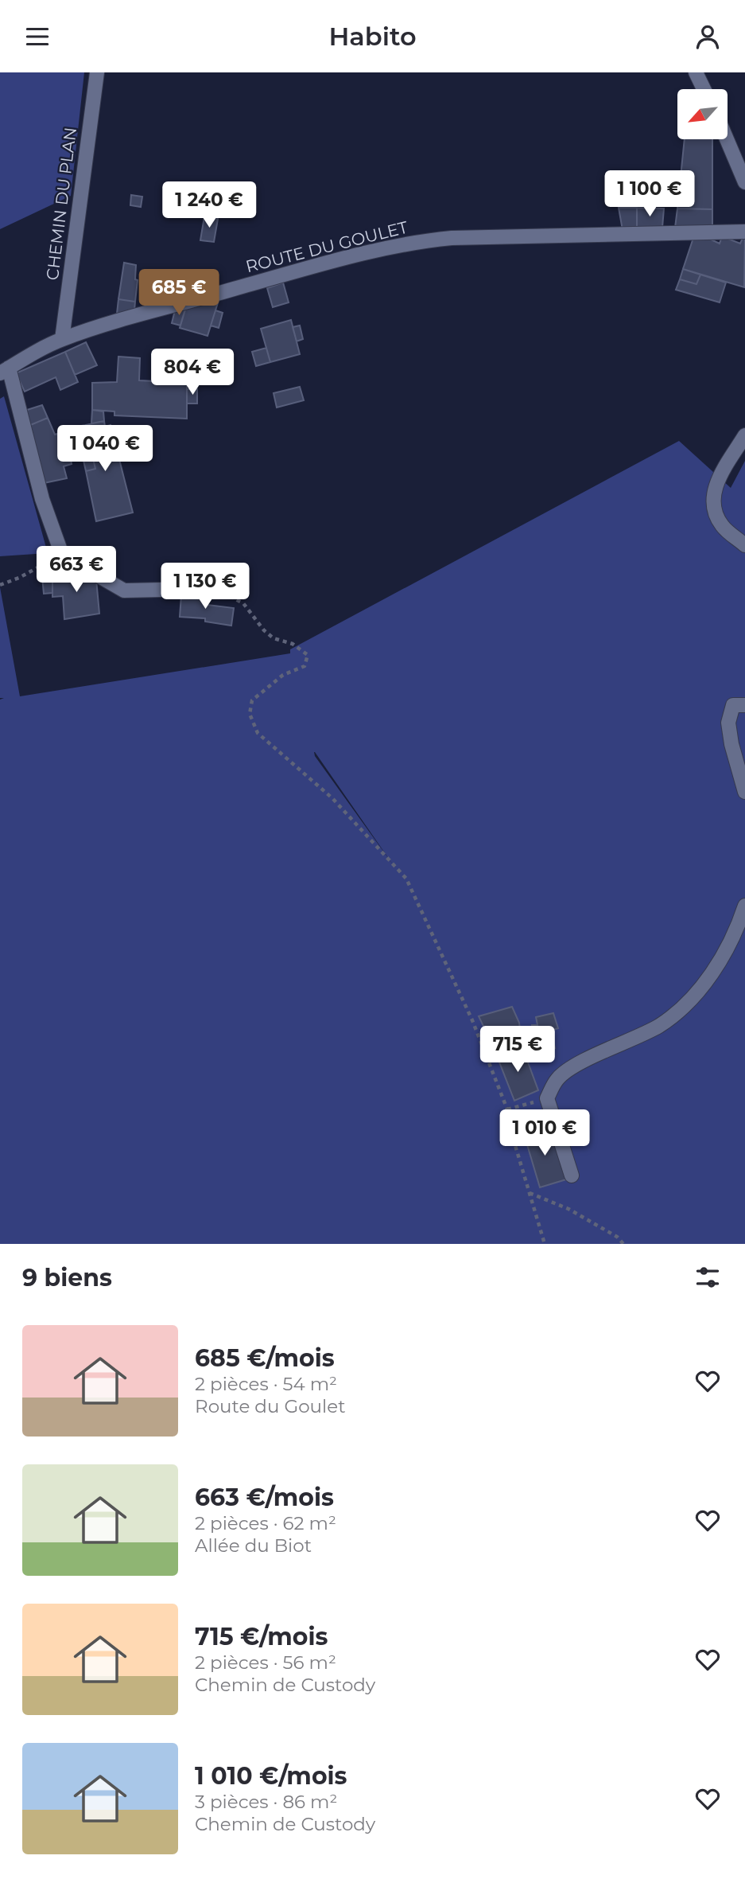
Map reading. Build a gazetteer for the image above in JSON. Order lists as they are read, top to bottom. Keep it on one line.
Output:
{"streets":{"street":["CHEMIN DU PLAN","ROUTE DU GOULET"]},"crossings":[["CHEMIN DU PLAN","ROUTE DU GOULET"]],"north":"bottom left","page":{"header":"Habito","price":["1 100 €","1 240 €","685 €","804 €","1 040 €","663 €","1 130 €","715 €","1 010 €"],"heading":"9 biens","list":[{"name":"685 €/mois","note":"2 pièces · 54 m² · Route du Goulet"},{"name":"663 €/mois","note":"2 pièces · 62 m² · Allée du Biot"},{"name":"715 €/mois","note":"2 pièces · 56 m² · Chemin de Custody"},{"name":"1 010 €/mois","note":"3 pièces · 86 m² · Chemin de Custody"}]}}
